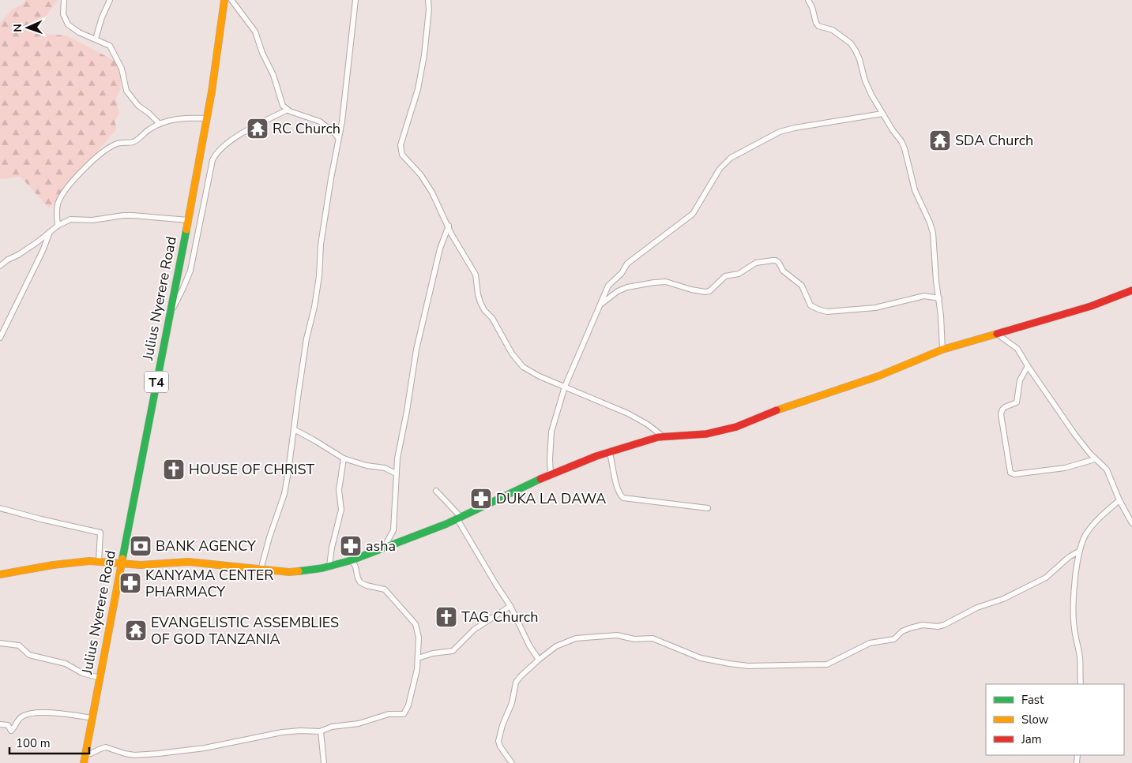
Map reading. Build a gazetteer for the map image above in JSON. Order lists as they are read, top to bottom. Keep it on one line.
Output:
{"streets":{"main road":["Julius Nyerere Road","T4"]},"places":{"temple":["RC Church","SDA Church","EVANGELISTIC ASSEMBLIES OF GOD TANZANIA"],"church":["HOUSE OF CHRIST","TAG Church"],"pharmacy":["DUKA LA DAWA","asha","KANYAMA CENTER PHARMACY"],"bank":["BANK AGENCY"]},"legend":["Fast","Slow","Jam"],"scale_bar":"100 m","north":"left"}
